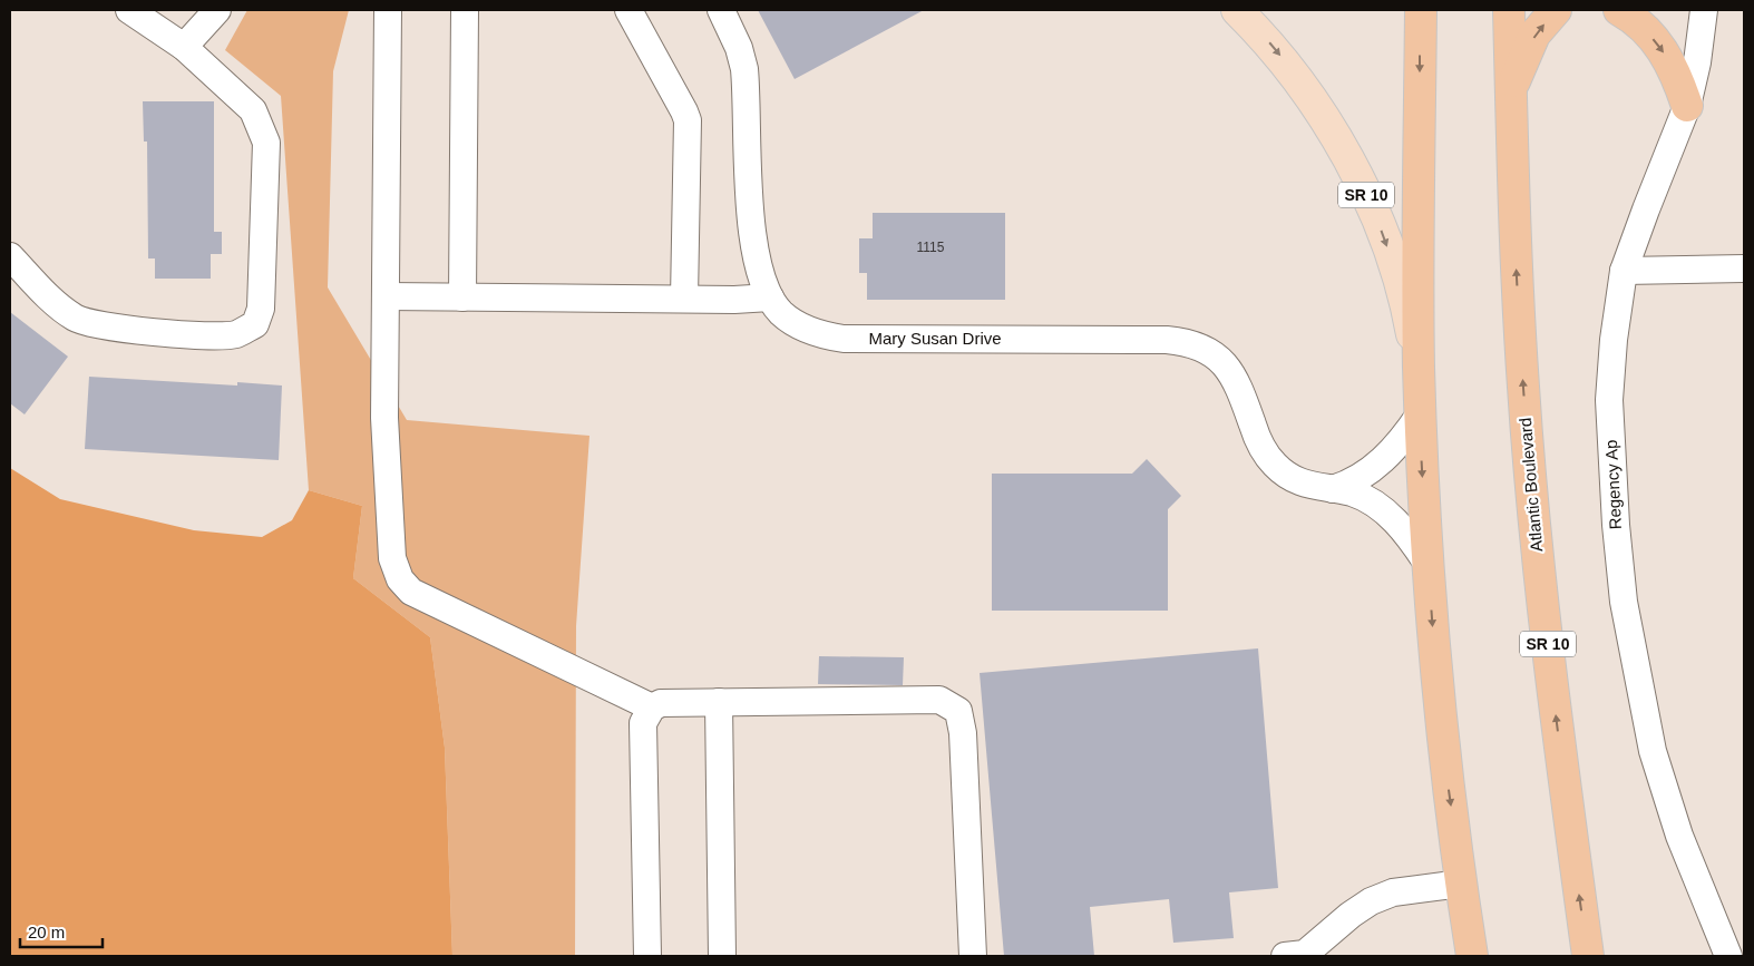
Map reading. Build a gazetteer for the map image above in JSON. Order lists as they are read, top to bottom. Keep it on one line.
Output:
{"streets":{"highway":["SR 10","Atlantic Boulevard"],"street":["Mary Susan Drive","Regency Ap"]},"crossings":[["SR 10","Mary Susan Drive"]],"house_numbers":["1115"],"scale_bar":"20 m"}
